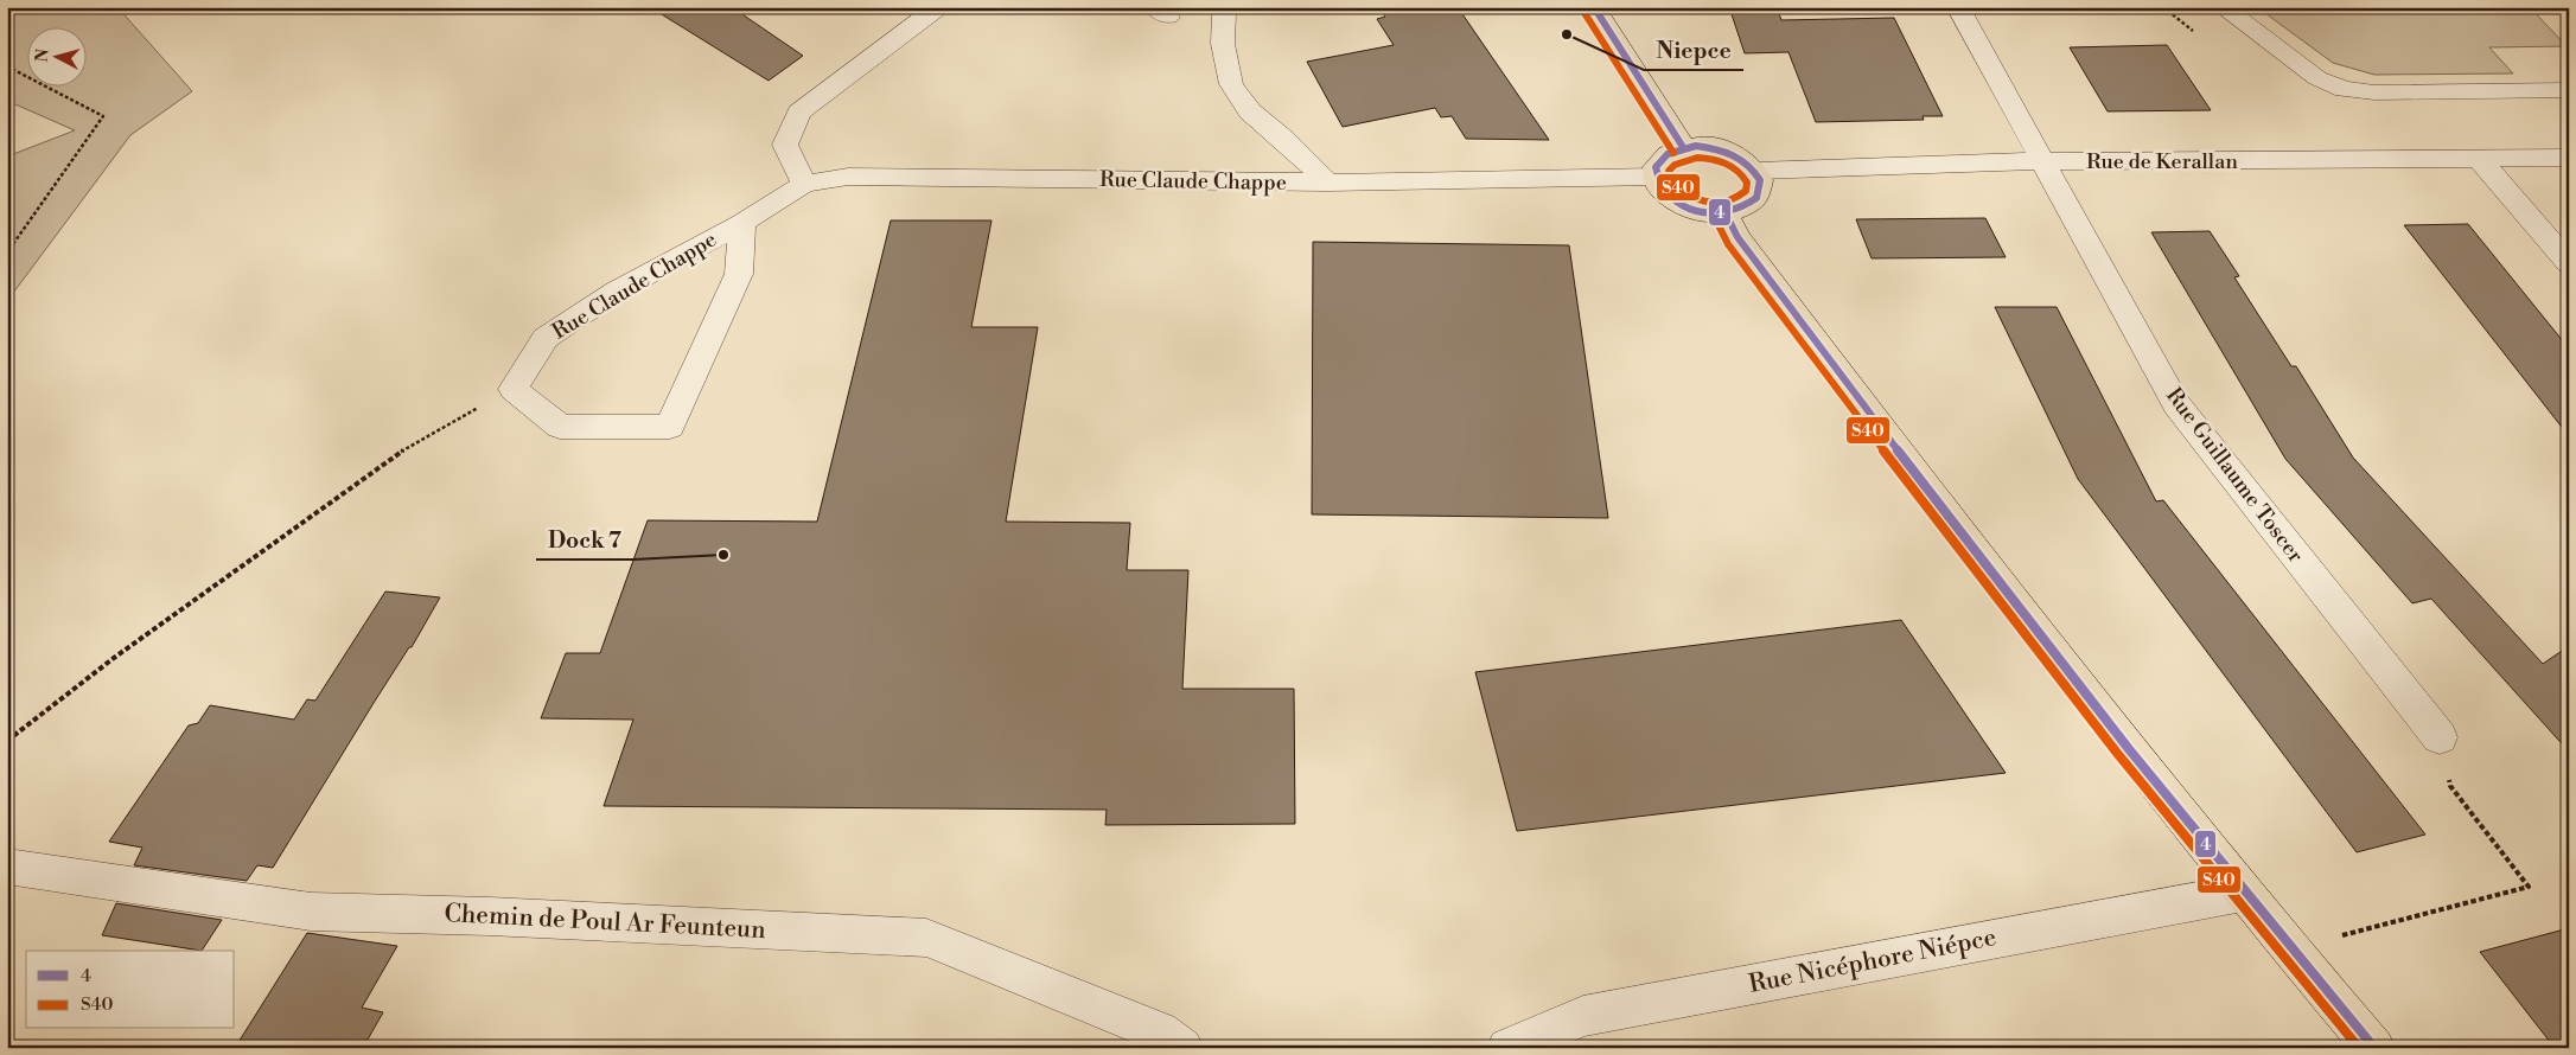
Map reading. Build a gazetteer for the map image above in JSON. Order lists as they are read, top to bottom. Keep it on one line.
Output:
{"streets":{"street":["Rue de Kerallan","Rue Claude Chappe","Rue Guillaume Toscer","Chemin de Poul Ar Feunteun","Rue Nicéphore Niépce"]},"crossings":[["Rue de Kerallan","Rue Claude Chappe"],["Rue de Kerallan","Rue Guillaume Toscer"]],"places":["Niepce","Dock 7"],"lines":["transit line 4","transit line S40"],"legend":["4","S40"],"north":"left"}
